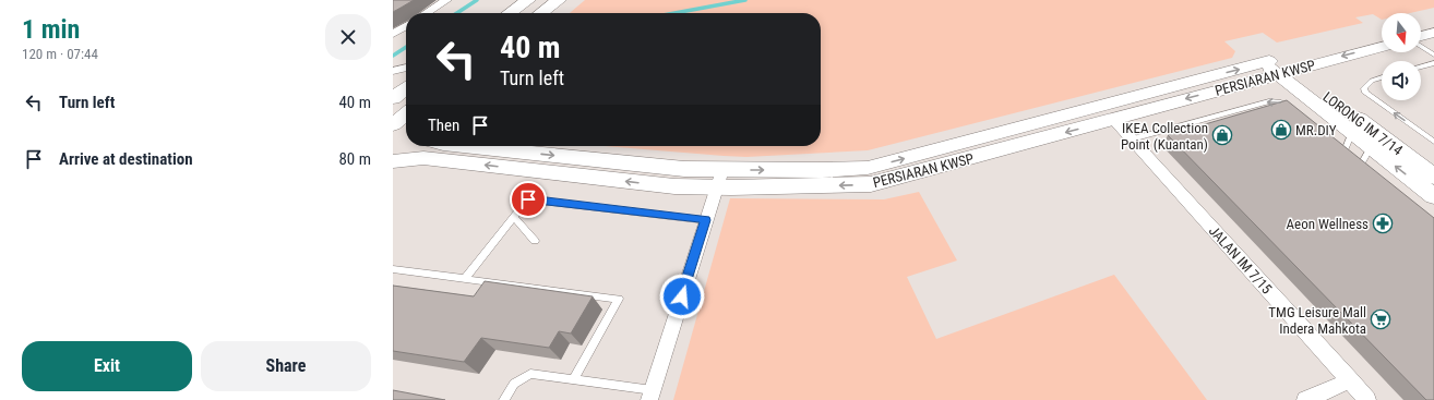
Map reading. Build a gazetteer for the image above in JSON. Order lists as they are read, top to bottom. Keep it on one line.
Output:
{"streets":{"street":["PERSIARAN KWSP","LORONG IM 7/14","JALAN IM 7/15"]},"crossings":[["PERSIARAN KWSP","LORONG IM 7/14"],["PERSIARAN KWSP","JALAN IM 7/15"]],"places":{"shop":["MR.DIY","IKEA Collection Point (Kuantan)"],"pharmacy":["Aeon Wellness"],"supermarket":["TMG Leisure Mall Indera Mahkota"]},"north":"bottom","page":{"heading":["1 min","120 m · 07:44"],"turn":["40 m","Turn left"],"list":[{"name":"Turn left","value":"40 m"},{"name":"Arrive at destination","value":"80 m"}],"then":"Then","buttons":["Exit","Share"]}}
